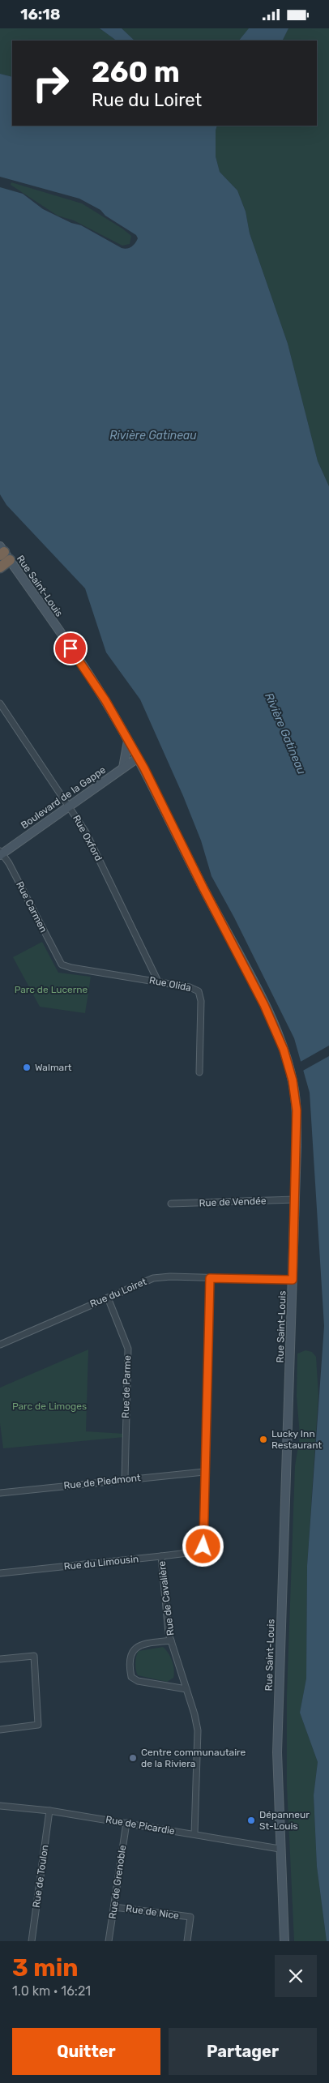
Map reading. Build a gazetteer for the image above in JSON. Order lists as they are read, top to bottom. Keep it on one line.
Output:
{"streets":{"main road":["Rue Saint-Louis","Boulevard de la Gappe"],"street":["Rue Oxford","Rue Carmen","Rue Olida","Rue de Vendée","Rue du Loiret","Rue de Parme","Rue de Piedmont","Rue du Limousin","Rue de Cavalière","Rue de Picardie","Rue de Toulon","Rue de Grenoble","Rue de Nice"]},"crossings":[["Rue Saint-Louis","Boulevard de la Gappe"],["Rue Saint-Louis","Rue de Vendée"],["Rue Saint-Louis","Rue du Loiret"],["Rue Saint-Louis","Rue de Picardie"],["Boulevard de la Gappe","Rue Oxford"],["Boulevard de la Gappe","Rue Carmen"],["Rue Oxford","Rue Olida"],["Rue Carmen","Rue Olida"],["Rue du Loiret","Rue de Parme"],["Rue de Parme","Rue de Piedmont"],["Rue de Piedmont","Rue du Limousin"],["Rue du Limousin","Rue de Cavalière"],["Rue de Cavalière","Rue de Picardie"],["Rue de Picardie","Rue de Toulon"],["Rue de Picardie","Rue de Grenoble"],["Rue de Grenoble","Rue de Nice"]],"water":["Rivière Gatineau"],"parks":["Parc de Lucerne","Parc de Limoges"],"places":["Walmart","Lucky Inn Restaurant","Centre communautaire de la Riviera","Dépanneur St-Louis"],"page":{"status":"16:18","turn":["260 m","Rue du Loiret"],"heading":["3 min","1.0 km · 16:21"],"buttons":["Quitter","Partager"]}}
